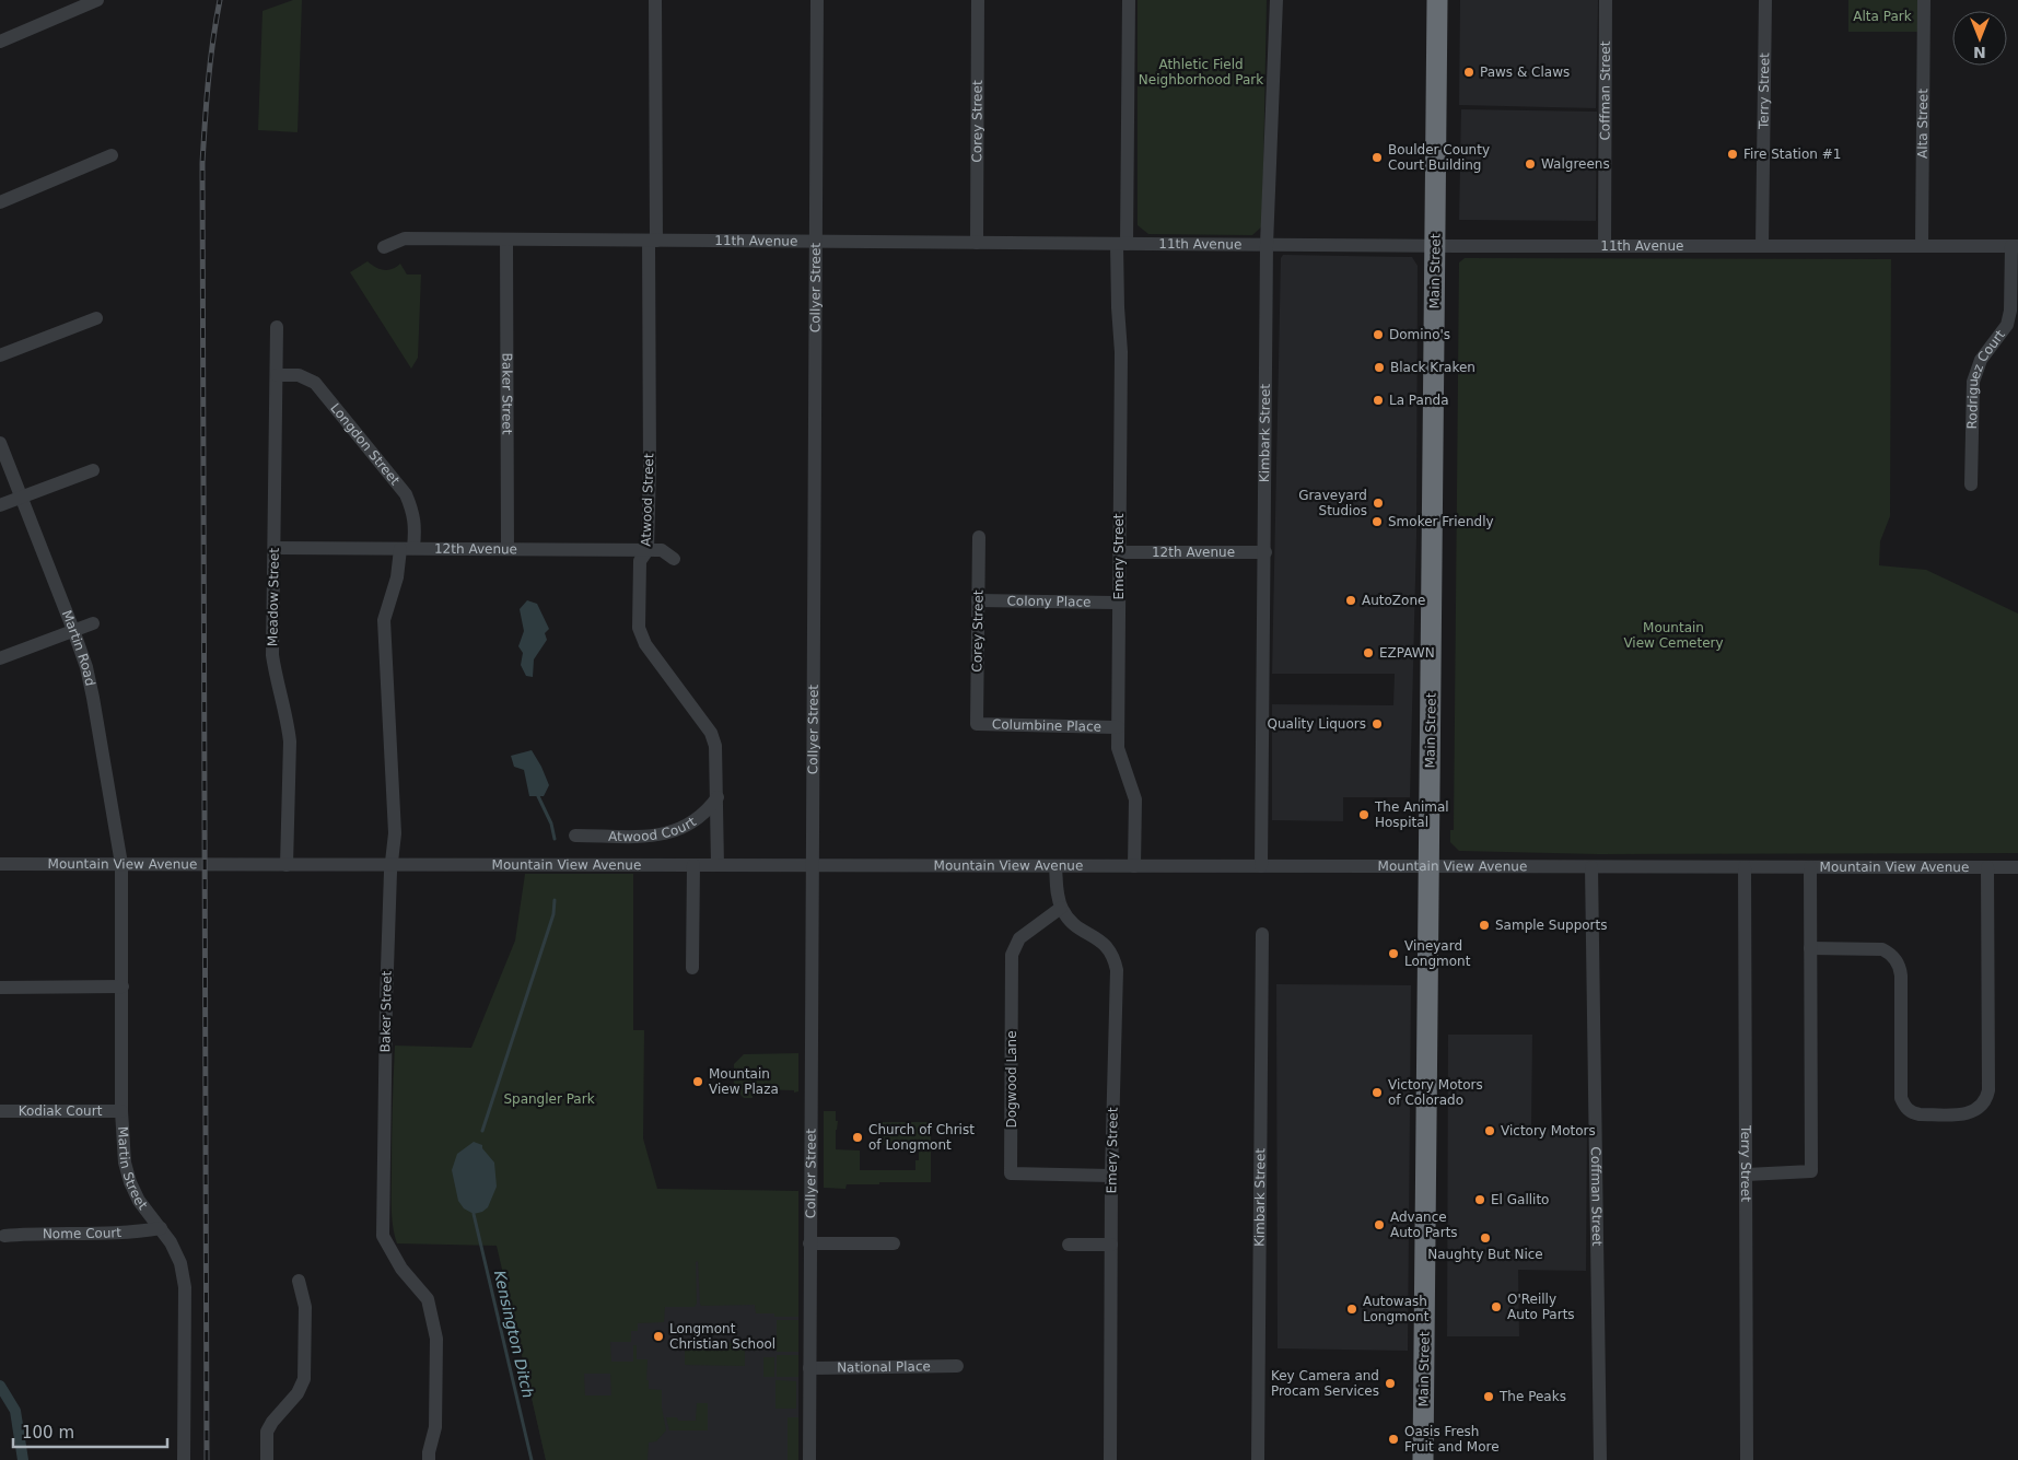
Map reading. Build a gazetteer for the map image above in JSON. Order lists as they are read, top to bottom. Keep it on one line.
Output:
{"streets":{"highway":["Main Street"],"street":["Coffman Street","Terry Street","Corey Street","Alta Street","11th Avenue","Collyer Street","Rodriguez Court","Baker Street","Kimbark Street","Longdon Street","Atwood Street","12th Avenue","Emery Street","Meadow Street","Colony Place","Martin Road","Columbine Place","Atwood Court","Mountain View Avenue","Dogwood Lane","Kodiak Court","Martin Street","Nome Court","National Place"]},"crossings":[["Coffman Street","11th Avenue"],["Coffman Street","Mountain View Avenue"],["Terry Street","11th Avenue"],["Terry Street","Mountain View Avenue"],["Corey Street","11th Avenue"],["Corey Street","Colony Place"],["Corey Street","Columbine Place"],["Alta Street","11th Avenue"],["11th Avenue","Main Street"],["11th Avenue","Collyer Street"],["11th Avenue","Rodriguez Court"],["11th Avenue","Baker Street"],["11th Avenue","Kimbark Street"],["11th Avenue","Atwood Street"],["11th Avenue","Emery Street"],["Main Street","Mountain View Avenue"],["Collyer Street","Mountain View Avenue"],["Collyer Street","National Place"],["Baker Street","Longdon Street"],["Baker Street","12th Avenue"],["Baker Street","Mountain View Avenue"],["Kimbark Street","12th Avenue"],["Kimbark Street","Mountain View Avenue"],["Longdon Street","12th Avenue"],["Longdon Street","Meadow Street"],["Atwood Street","12th Avenue"],["Atwood Street","Atwood Court"],["Atwood Street","Mountain View Avenue"],["12th Avenue","Emery Street"],["12th Avenue","Meadow Street"],["Emery Street","Colony Place"],["Emery Street","Columbine Place"],["Emery Street","Mountain View Avenue"],["Emery Street","Dogwood Lane"],["Meadow Street","Mountain View Avenue"],["Martin Road","Mountain View Avenue"],["Martin Road","Martin Street"],["Mountain View Avenue","Martin Street"],["Kodiak Court","Martin Street"],["Martin Street","Nome Court"]],"water":["Kensington Ditch"],"parks":["Alta Park","Athletic Field Neighborhood Park","Mountain View Cemetery","Spangler Park"],"places":["Paws & Claws","Fire Station #1","Boulder County Court Building","Walgreens","Domino's","Black Kraken","La Panda","Graveyard Studios","Smoker Friendly","AutoZone","EZPAWN","Quality Liquors","The Animal Hospital","Sample Supports","Vineyard Longmont","Mountain View Plaza","Victory Motors of Colorado","Victory Motors","Church of Christ of Longmont","El Gallito","Advance Auto Parts","Naughty But Nice","O'Reilly Auto Parts","Autowash Longmont","Longmont Christian School","Key Camera and Procam Services","The Peaks","Oasis Fresh Fruit and More"],"scale_bar":"100 m","north":"bottom"}
